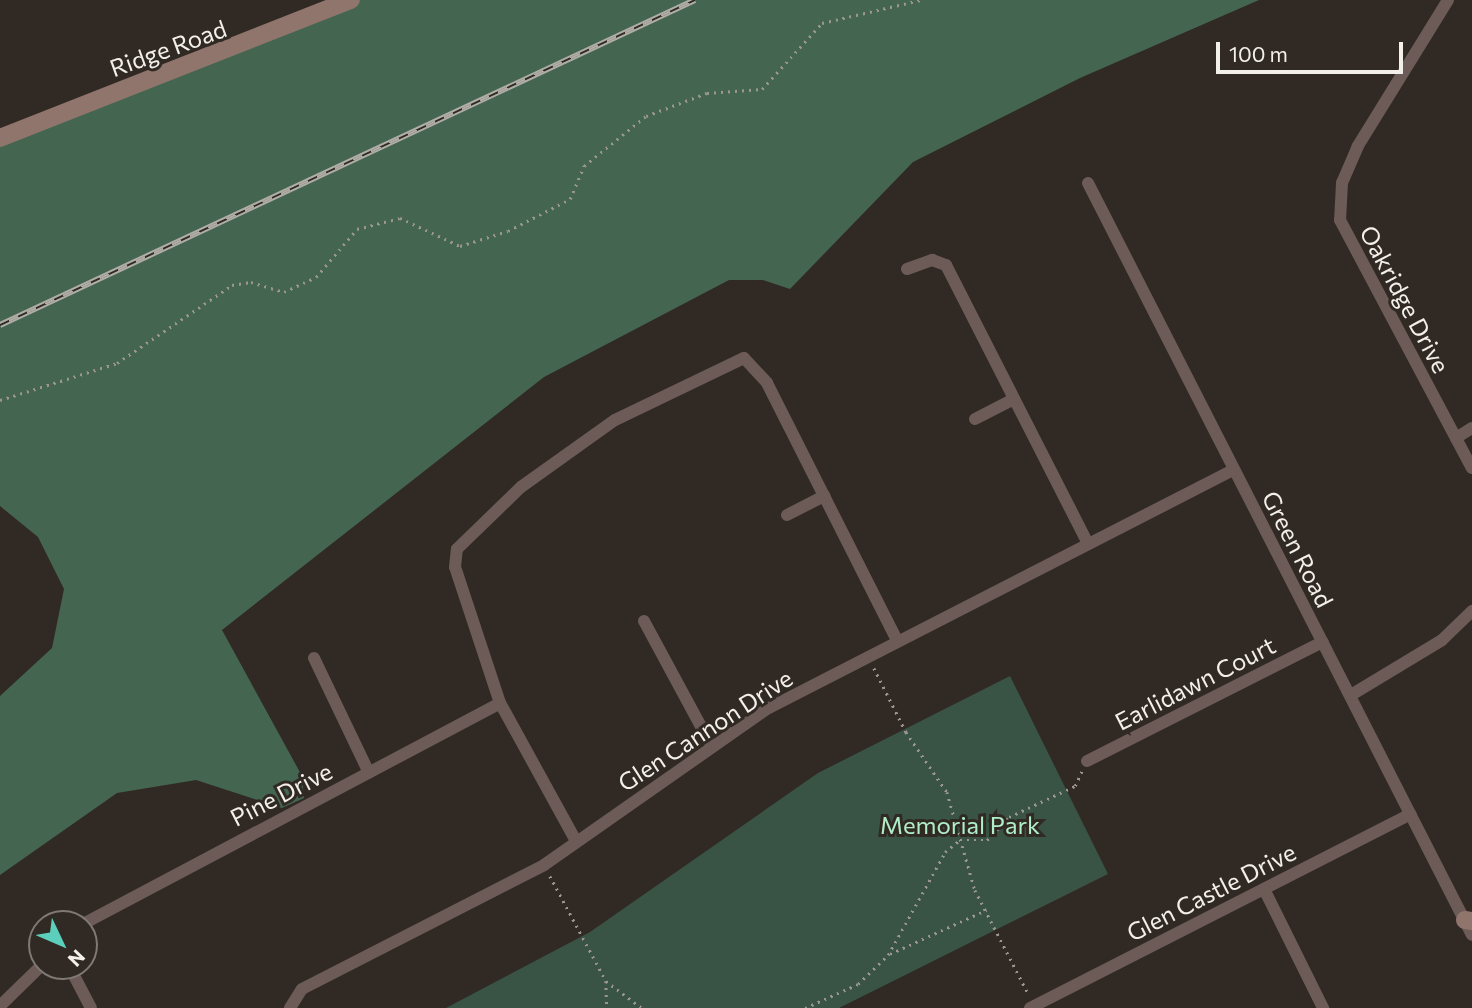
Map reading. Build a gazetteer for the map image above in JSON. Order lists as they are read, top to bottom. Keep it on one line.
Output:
{"streets":{"main road":["Ridge Road"],"street":["Oakridge Drive","Green Road","Earlidawn Court","Glen Cannon Drive","Pine Drive","Glen Castle Drive"]},"crossings":[["Green Road","Earlidawn Court"],["Green Road","Glen Cannon Drive"],["Green Road","Glen Castle Drive"]],"parks":["Memorial Park"],"scale_bar":"100 m","north":"bottom right"}
